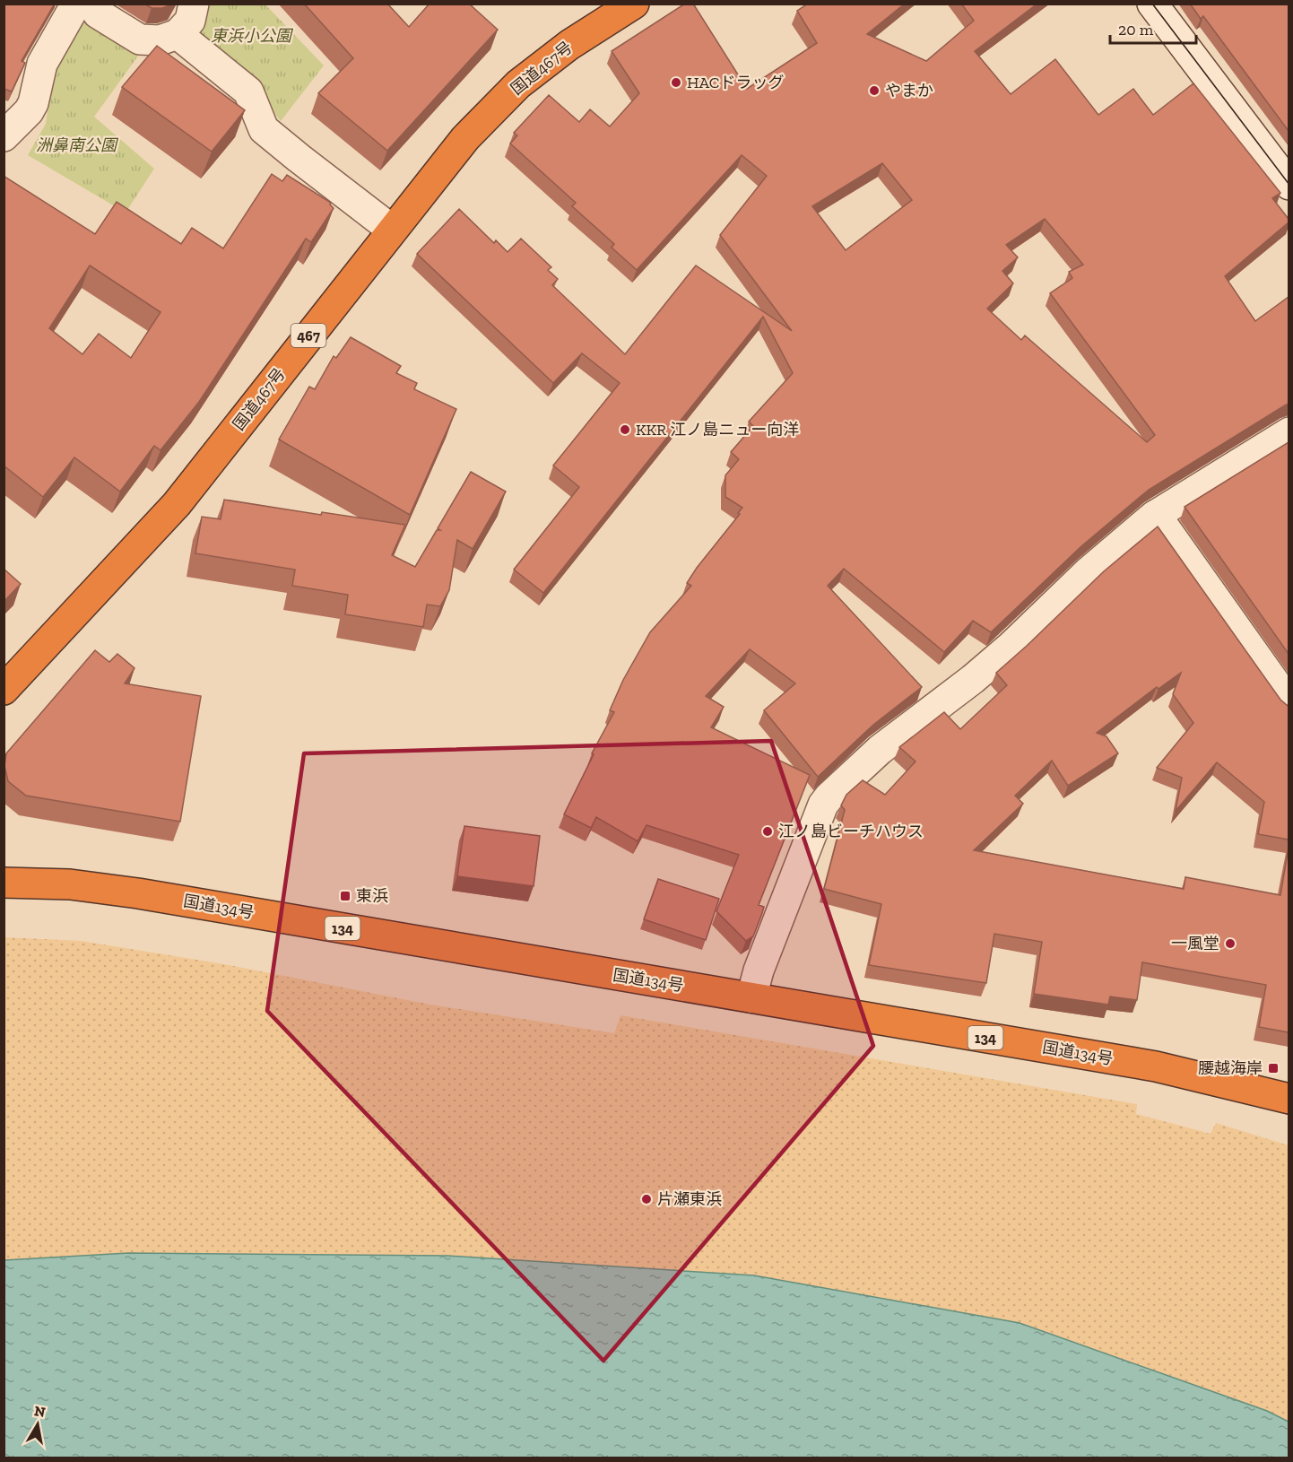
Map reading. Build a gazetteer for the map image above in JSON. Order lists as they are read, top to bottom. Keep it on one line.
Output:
{"streets":{"highway":["国道467号","467","国道134号","134"]},"parks":["東浜小公園","洲鼻南公園"],"places":{"other":["HACドラッグ","やまか","KKR 江ノ島ニュー向洋","江ノ島ビーチハウス","一風堂","片瀬東浜"],"transit":["東浜","腰越海岸"]},"scale_bar":"20 m","north":"top"}
